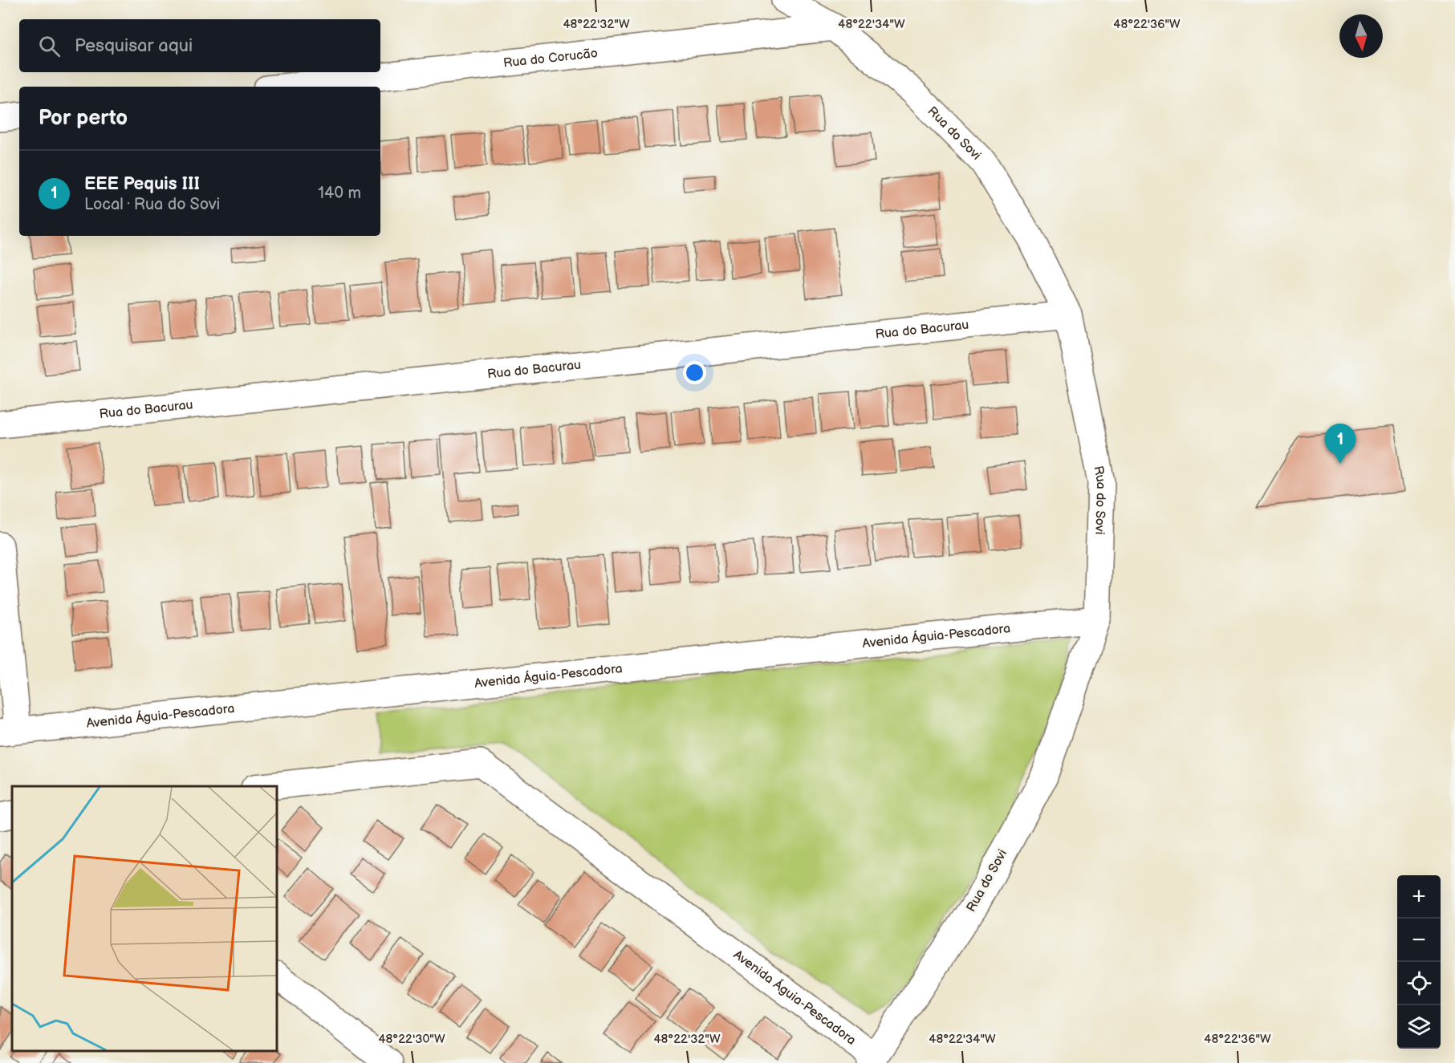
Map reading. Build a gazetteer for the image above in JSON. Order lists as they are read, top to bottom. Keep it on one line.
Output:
{"streets":{"street":["Rua do Corucão","Rua do Sovi","Rua do Bacurau","Avenida Águia-Pescadora"]},"crossings":[["Rua do Corucão","Rua do Sovi"],["Rua do Sovi","Rua do Bacurau"],["Rua do Sovi","Avenida Águia-Pescadora"]],"north":"bottom","page":{"search":"Pesquisar aqui","heading":"Por perto","list":[{"mark":"1","name":"EEE Pequis III","note":"Local · Rua do Sovi","value":"140 m"}],"pins":"1","map_buttons":["+","−"]},"coordinates":["48°22'32\"W","48°22'34\"W","48°22'36\"W","48°22'30\"W"]}
